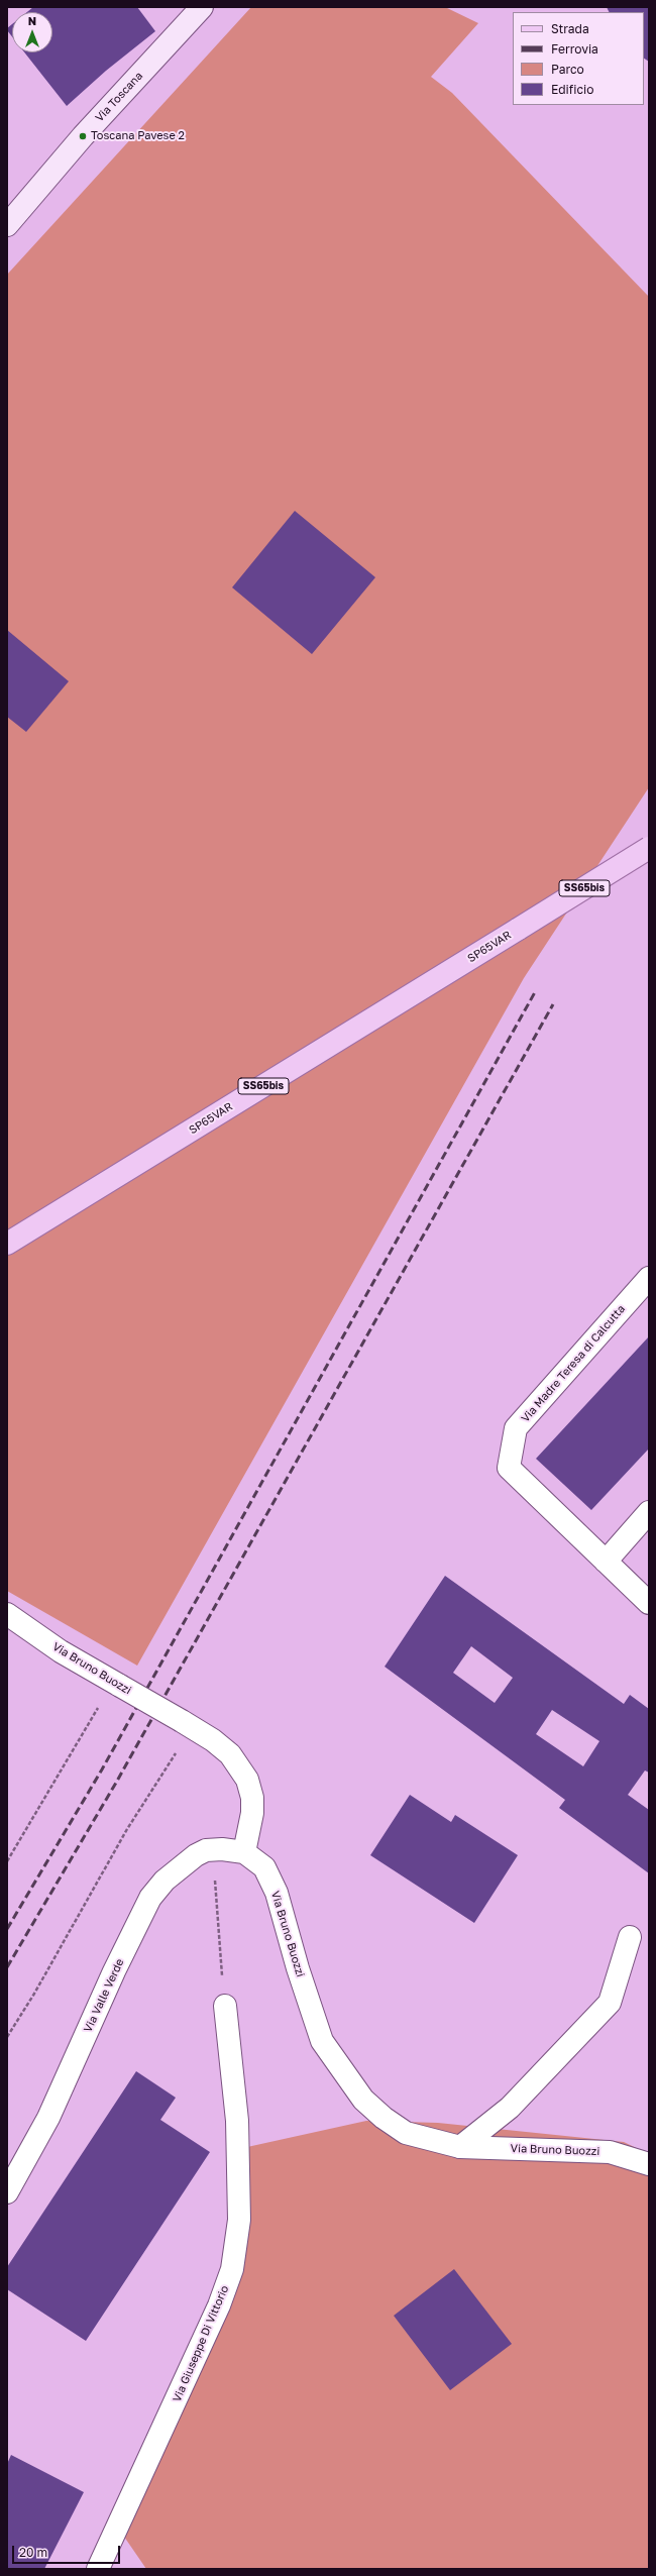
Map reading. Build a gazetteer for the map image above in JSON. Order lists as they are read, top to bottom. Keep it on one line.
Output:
{"streets":{"main road":["Via Toscana","SS65bis","SP65VAR"],"street":["Via Madre Teresa di Calcutta","Via Bruno Buozzi","Via Valle Verde","Via Giuseppe Di Vittorio"]},"crossings":[["Via Bruno Buozzi","Via Valle Verde"]],"places":["Toscana Pavese 2"],"legend":["Strada","Ferrovia","Parco","Edificio"],"scale_bar":"20 m","north":"top"}
